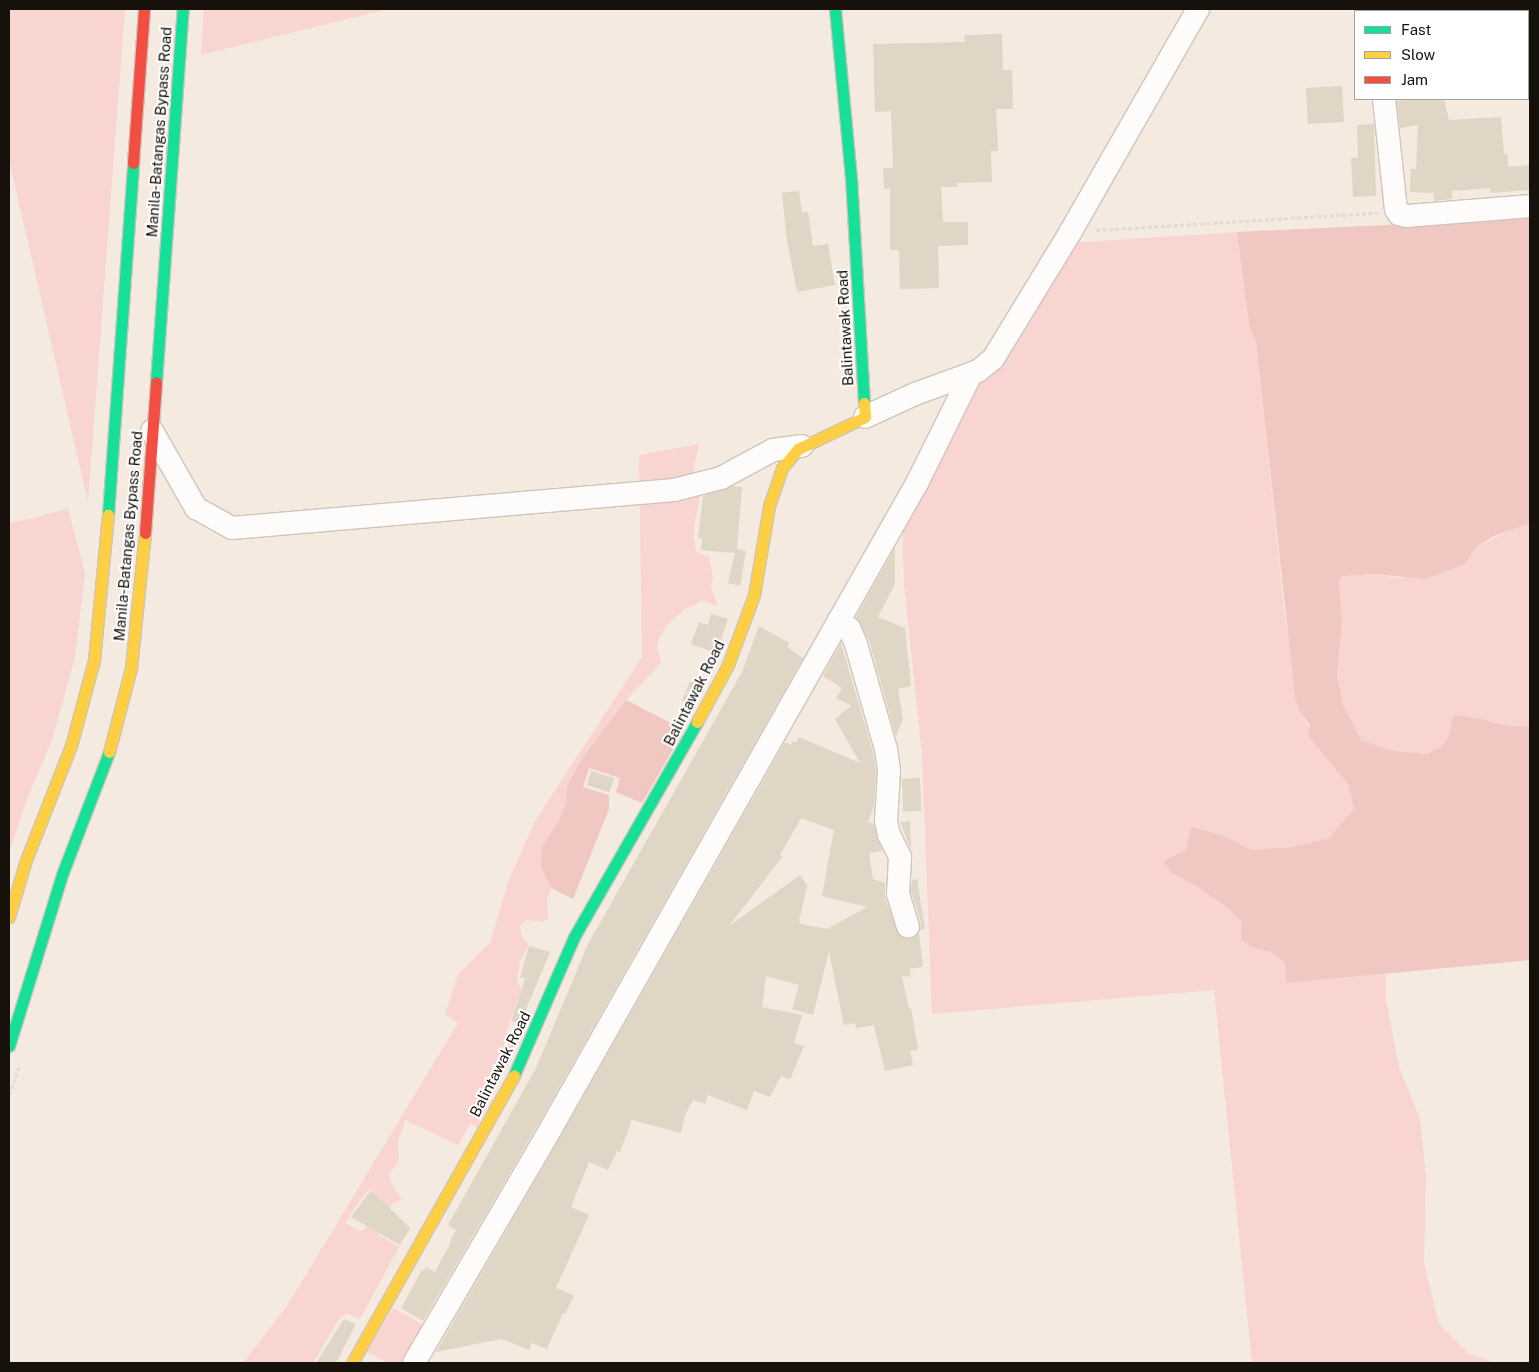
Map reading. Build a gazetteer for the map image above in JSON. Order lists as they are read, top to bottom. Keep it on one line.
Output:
{"streets":{"main road":["Manila-Batangas Bypass Road","Balintawak Road"]},"legend":["Fast","Slow","Jam"]}
